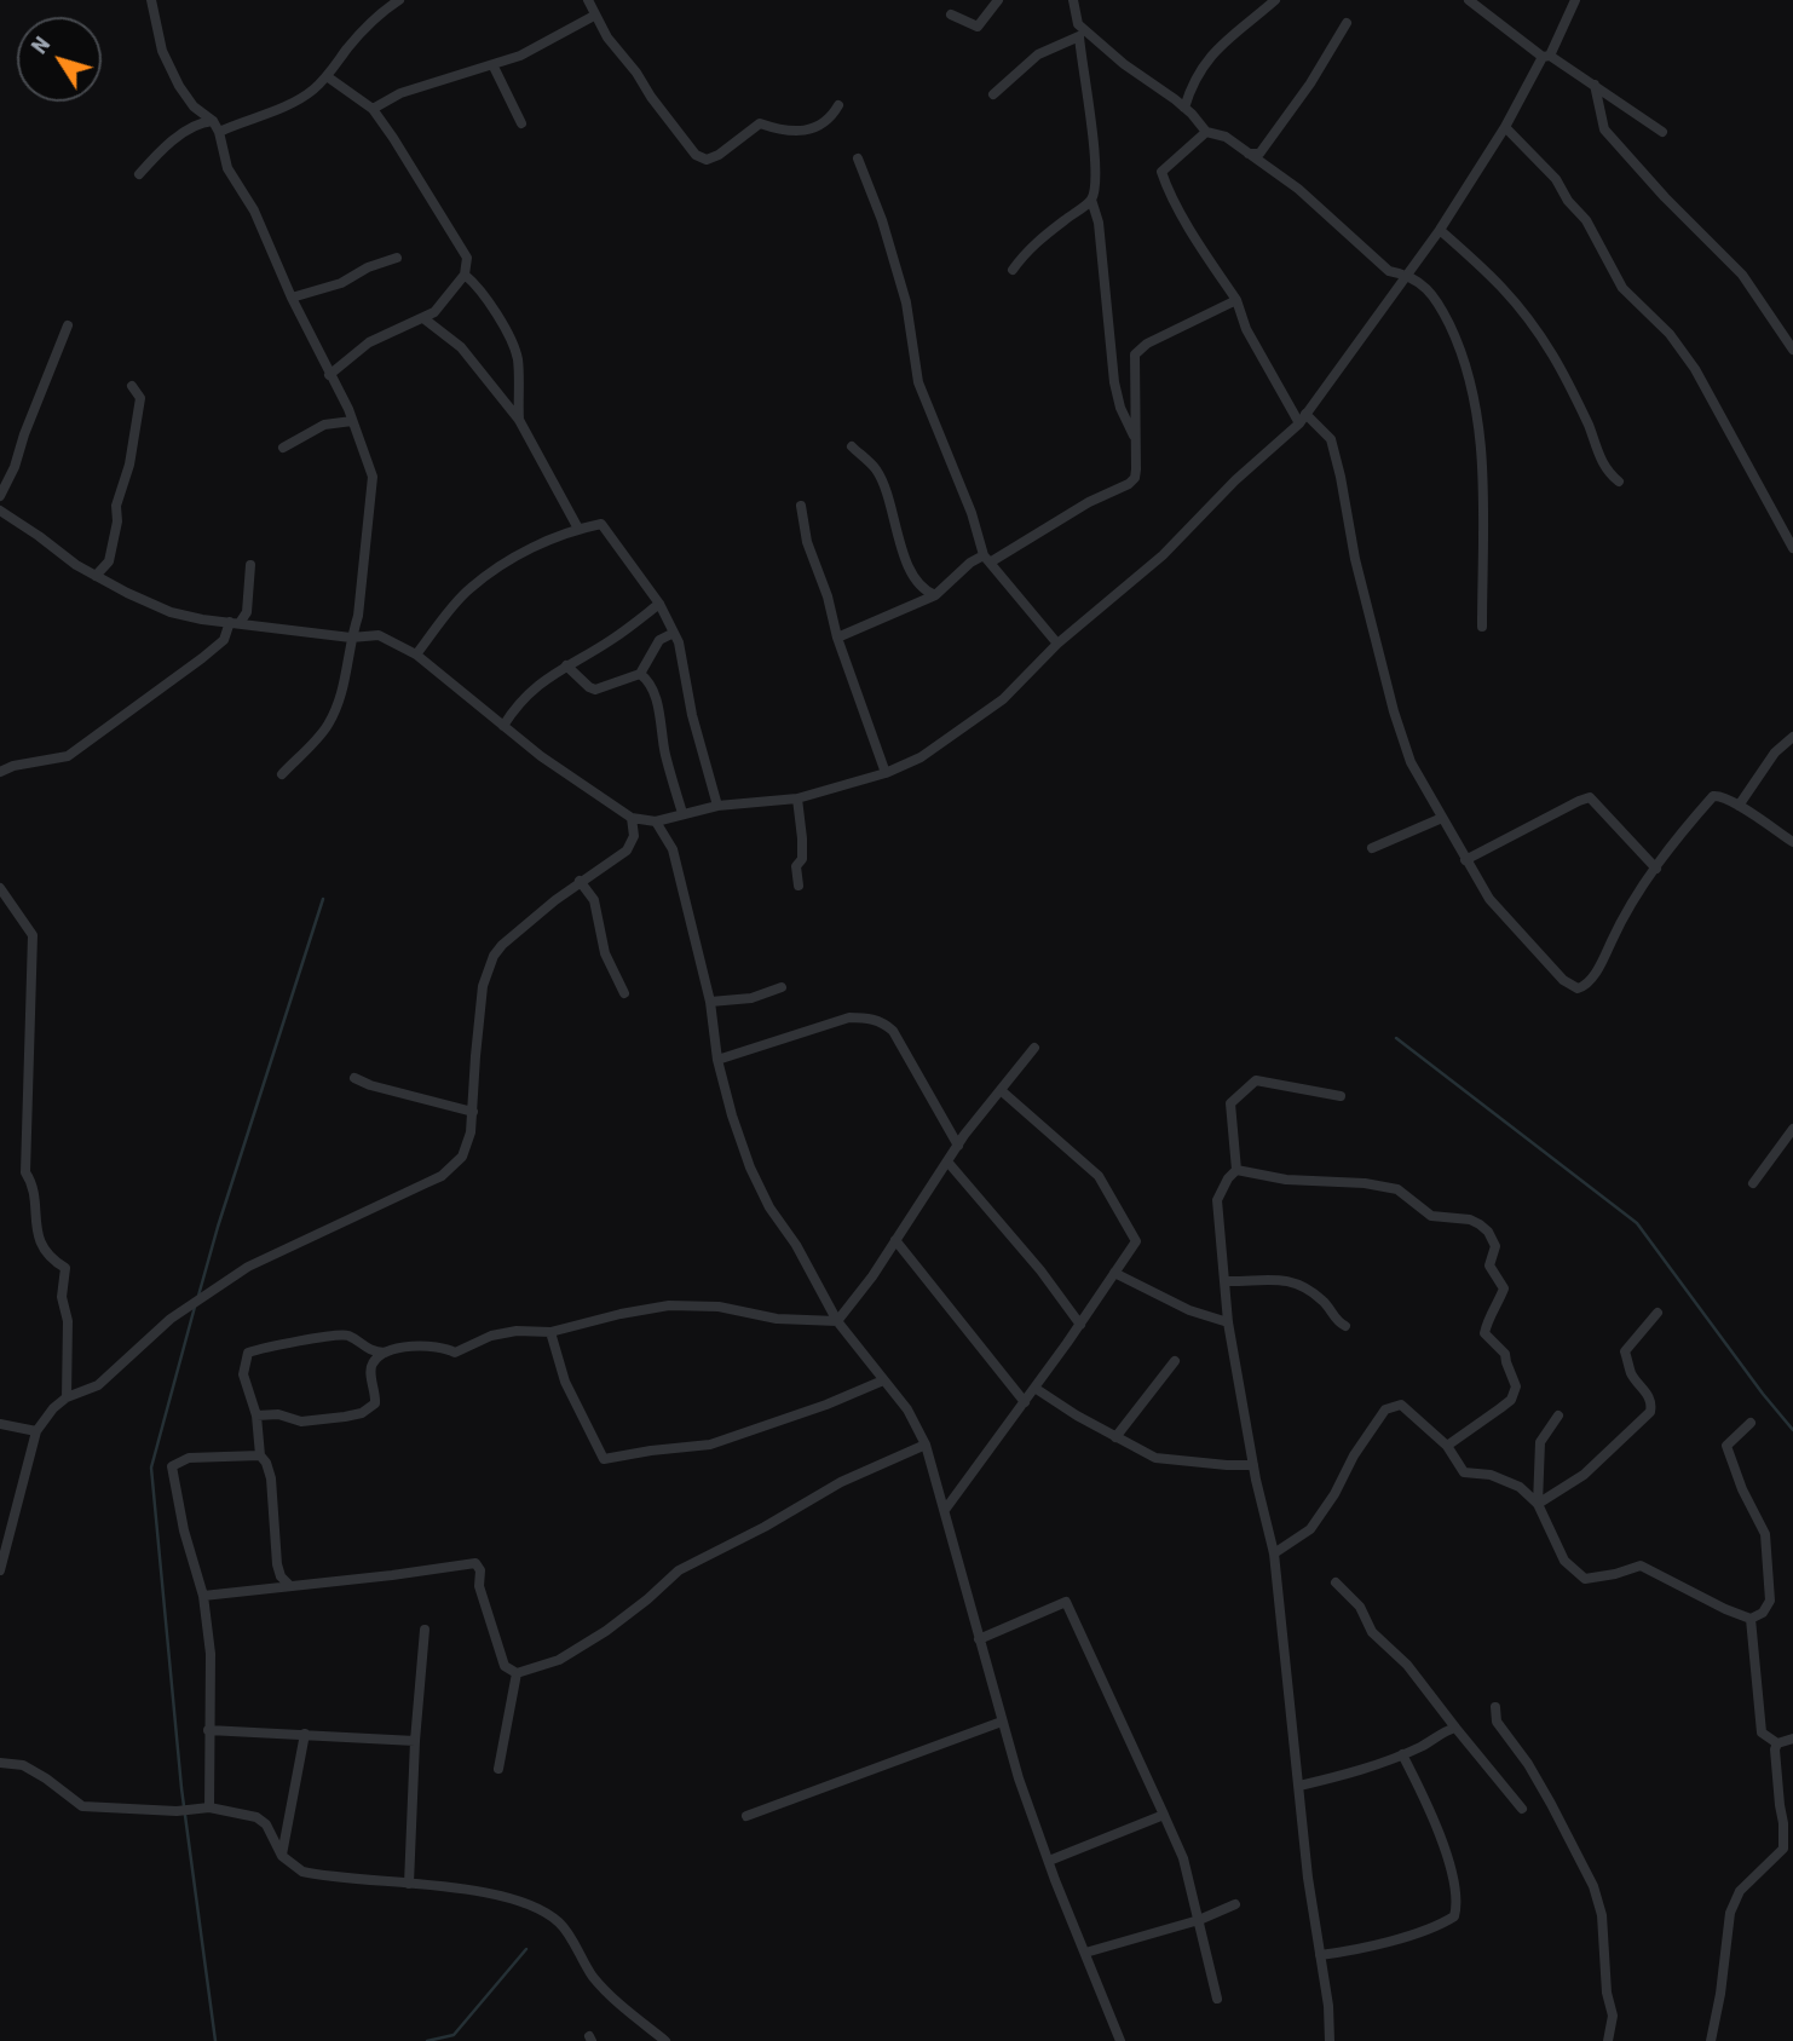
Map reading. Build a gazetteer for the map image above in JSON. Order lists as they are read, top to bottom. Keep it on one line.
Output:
{"north":"top left"}
